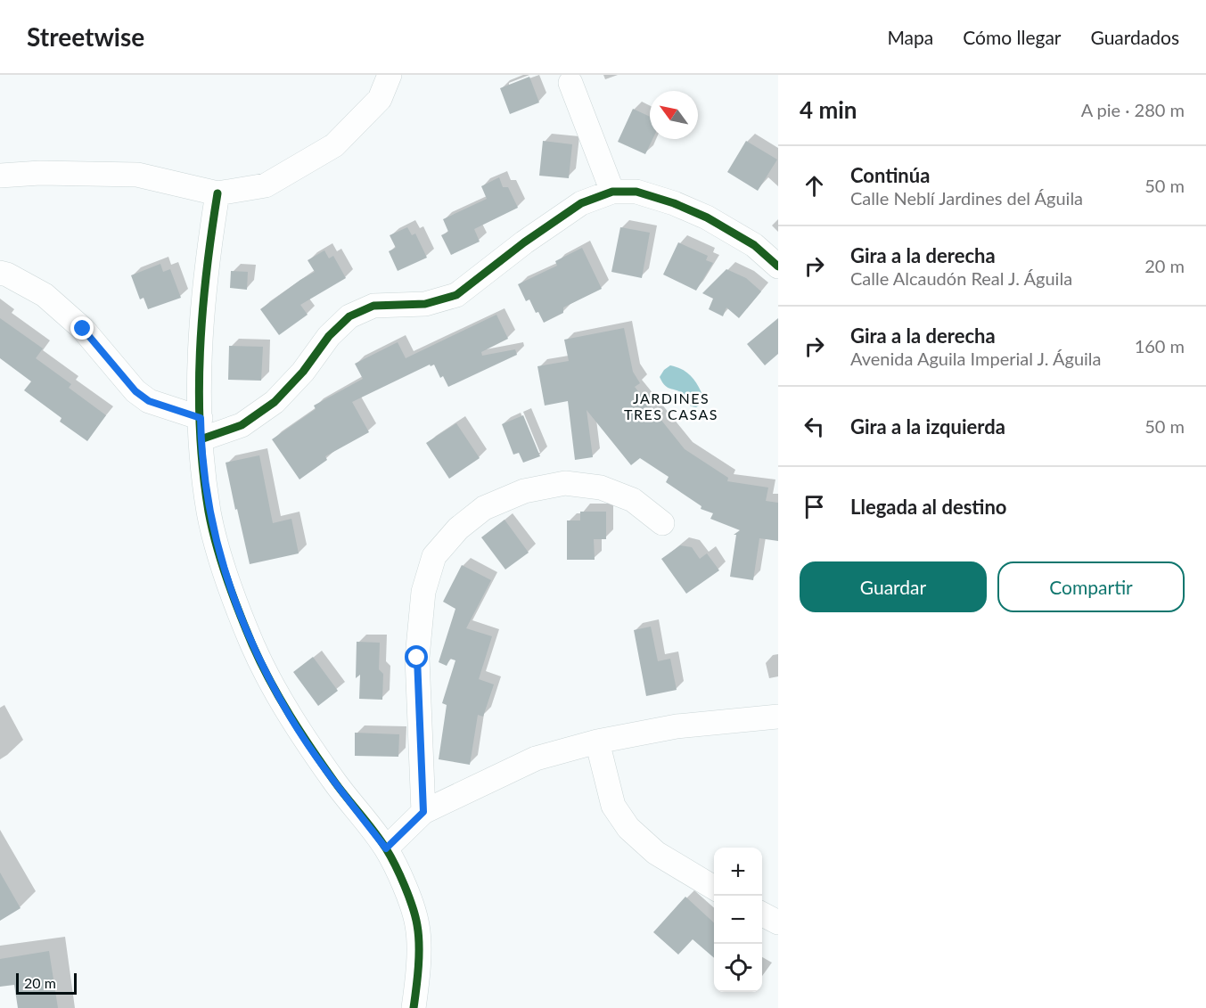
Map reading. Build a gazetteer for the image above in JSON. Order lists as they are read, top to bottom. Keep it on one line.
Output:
{"districts":["JARDINES TRES CASAS"],"scale_bar":"20 m","north":"top left","page":{"header":"Streetwise","nav":["Mapa","Cómo llegar","Guardados"],"heading":["4 min","A pie · 280 m"],"list":[["Continúa","Calle Neblí Jardines del Águila","50 m"],["Gira a la derecha","Calle Alcaudón Real J. Águila","20 m"],["Gira a la derecha","Avenida Aguila Imperial J. Águila","160 m"],["Gira a la izquierda","50 m"],"Llegada al destino"],"buttons":["Guardar","Compartir"],"map_buttons":["+","−"],"scale":"20 m"}}
